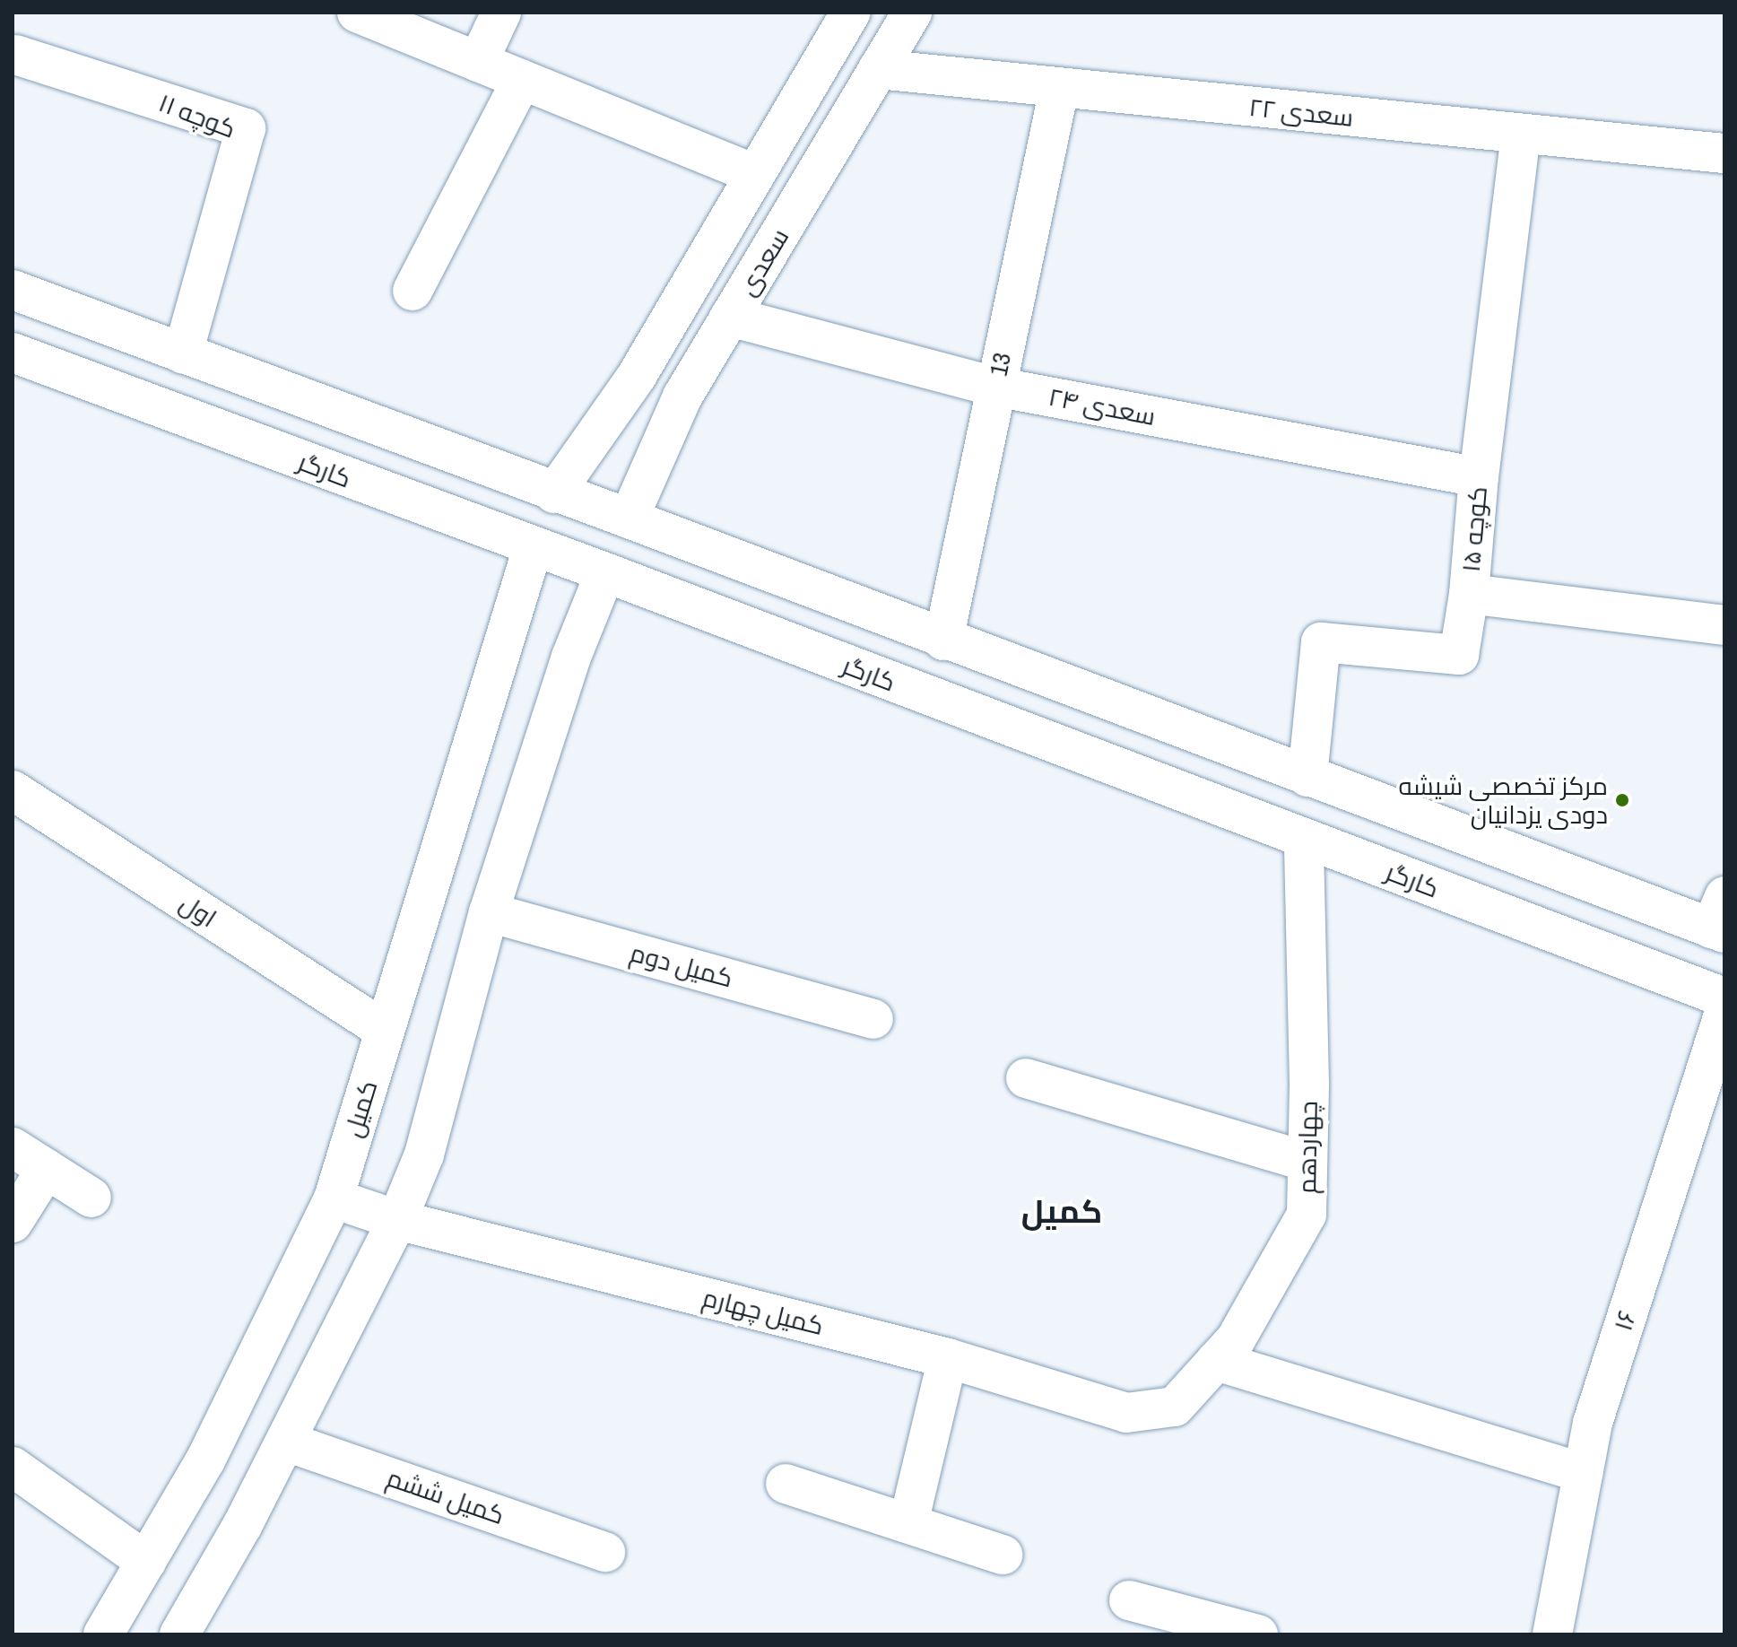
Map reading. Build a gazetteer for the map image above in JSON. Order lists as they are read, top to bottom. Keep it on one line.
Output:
{"streets":{"street":["سعدی ۲۲","کوچه ۱۱","سعدی","13","سعدی ۲۴","کارگر","کوچه ۱۵","اول","کمیل دوم","کمیل","چهاردهم","کمیل چهارم","۱۶","کمیل ششم"]},"crossings":[["سعدی ۲۲","سعدی"],["سعدی ۲۲","13"],["سعدی ۲۲","کوچه ۱۵"],["سعدی","سعدی ۲۴"],["سعدی","کارگر"],["سعدی","کمیل"],["13","سعدی ۲۴"],["سعدی ۲۴","کوچه ۱۵"],["کارگر","کمیل"],["کارگر","چهاردهم"],["اول","کمیل"],["کمیل","کمیل چهارم"],["چهاردهم","کمیل چهارم"]],"districts":["کمیل"],"places":["مرکز تخصصی شیشه دودی یزدانیان"]}
